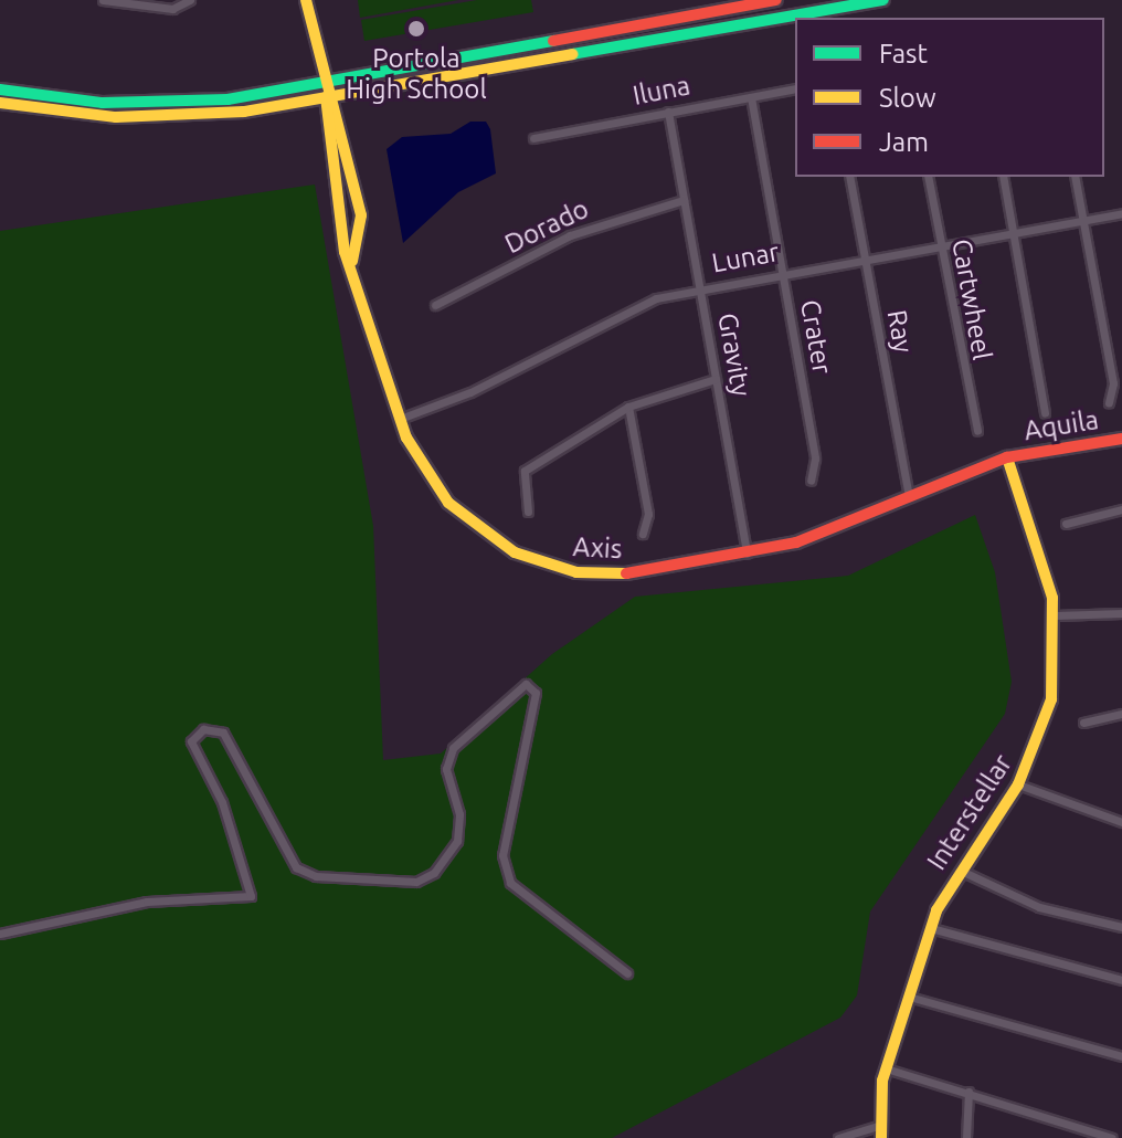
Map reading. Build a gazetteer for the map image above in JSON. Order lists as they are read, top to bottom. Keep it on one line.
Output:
{"streets":{"street":["Iluna","Dorado","Lunar","Cartwheel","Ray","Crater","Gravity","Aquila","Axis","Interstellar"]},"crossings":[["Iluna","Crater"],["Iluna","Gravity"],["Dorado","Gravity"],["Lunar","Cartwheel"],["Lunar","Ray"],["Lunar","Crater"],["Lunar","Gravity"],["Lunar","Axis"],["Ray","Axis"],["Gravity","Axis"],["Aquila","Axis"],["Aquila","Interstellar"],["Axis","Interstellar"]],"places":["Portola High School"],"legend":["Fast","Slow","Jam"]}
